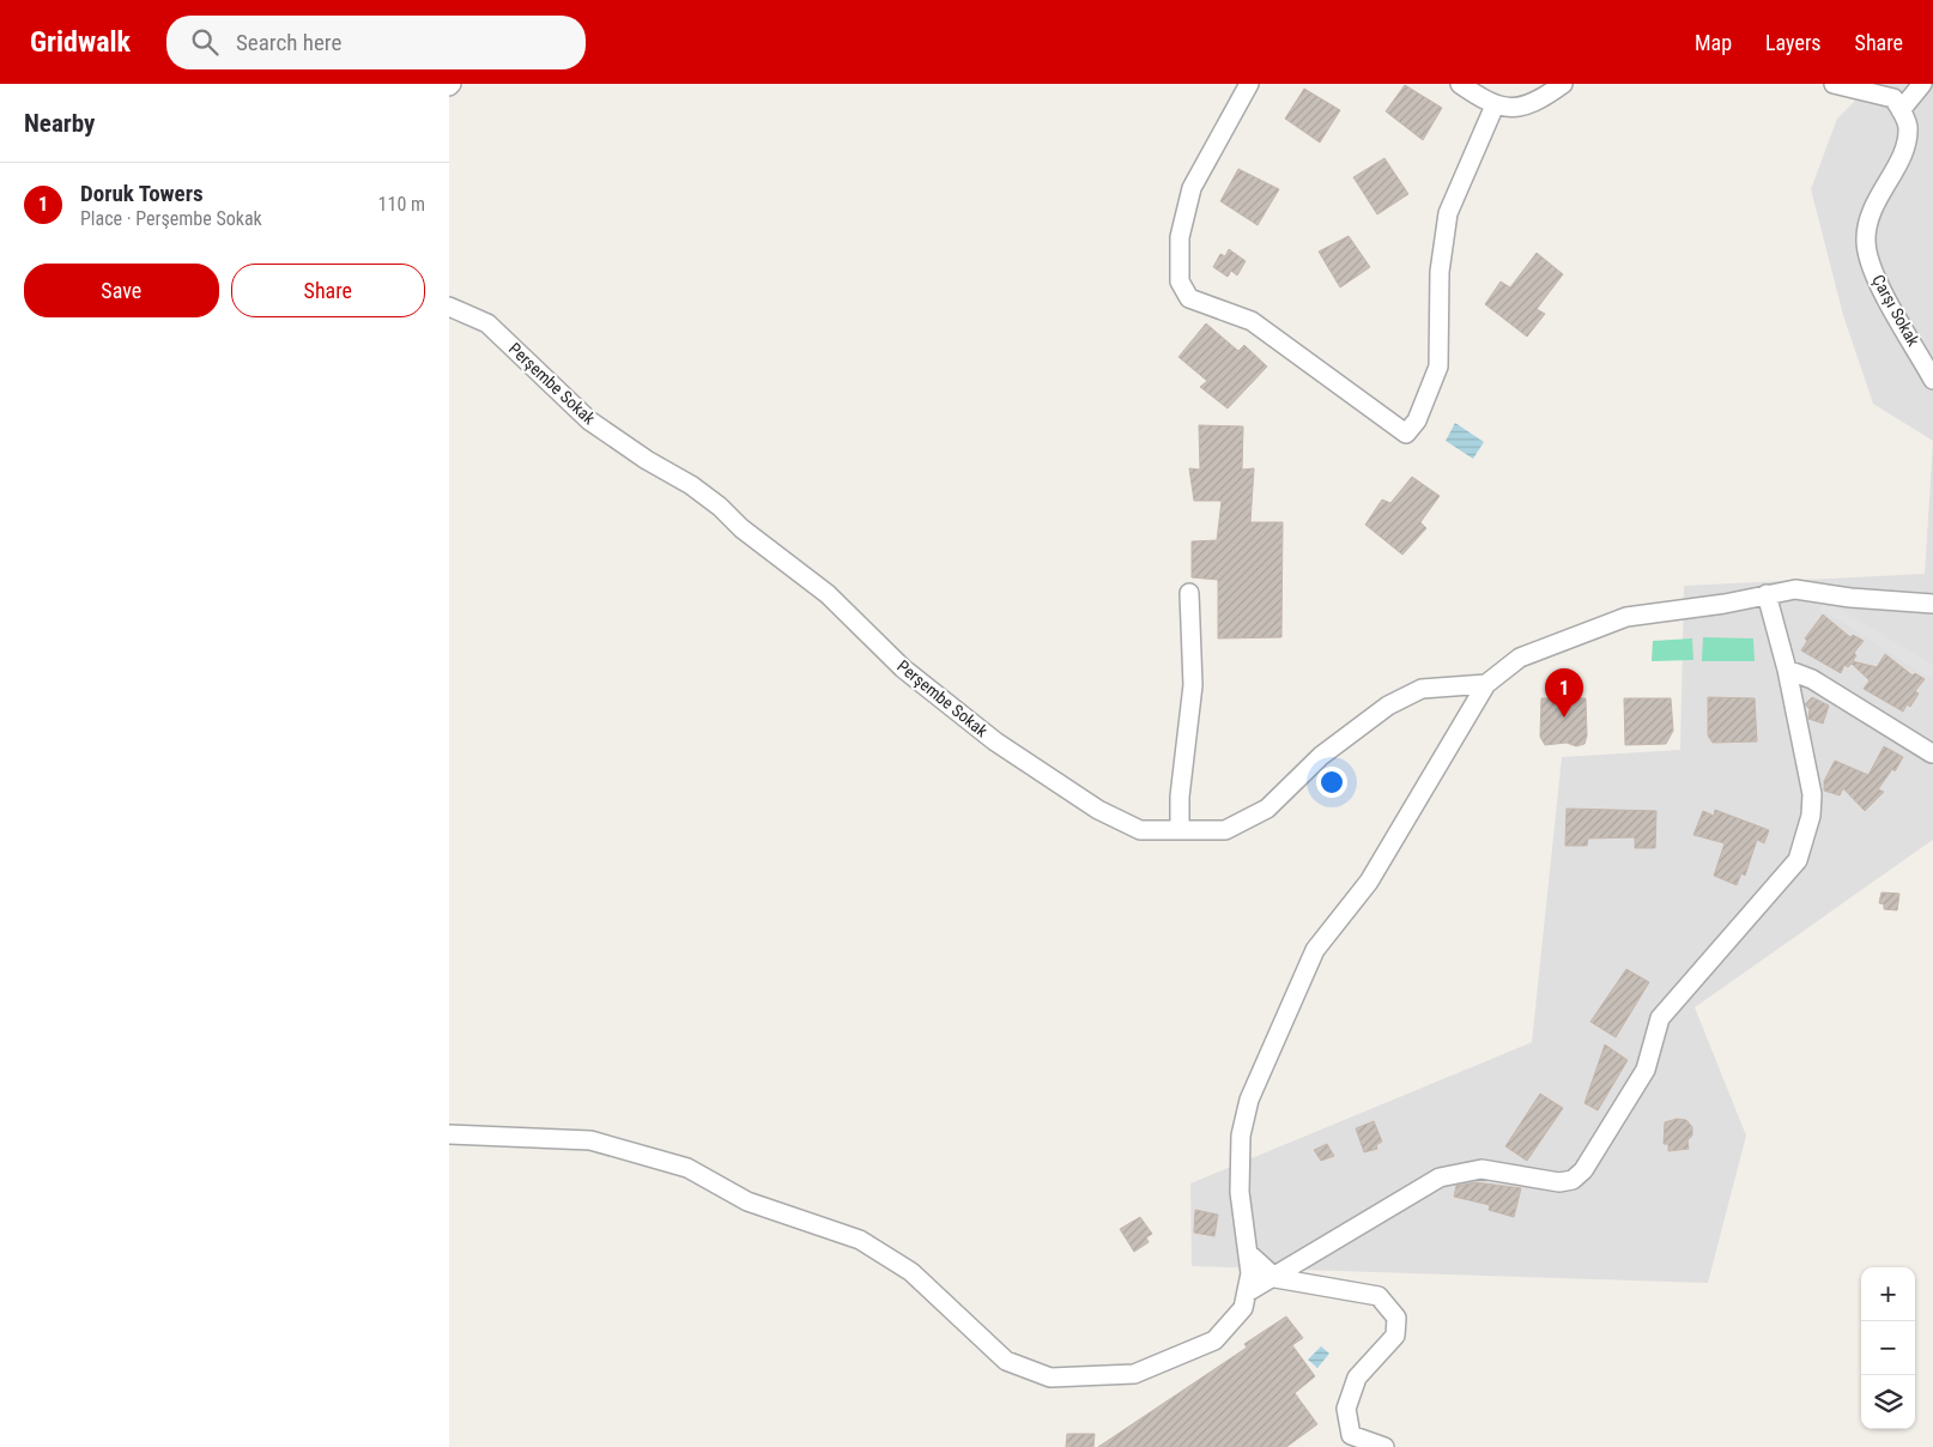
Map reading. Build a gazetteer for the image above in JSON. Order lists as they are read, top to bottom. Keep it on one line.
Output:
{"streets":{"street":["Çarşı Sokak","Perşembe Sokak"]},"page":{"header":"Gridwalk","search":"Search here","nav":["Map","Layers","Share"],"heading":"Nearby","list":[{"mark":"1","name":"Doruk Towers","note":"Place · Perşembe Sokak","value":"110 m"}],"buttons":["Save","Share"],"pins":"1","map_buttons":["+","−"]}}
